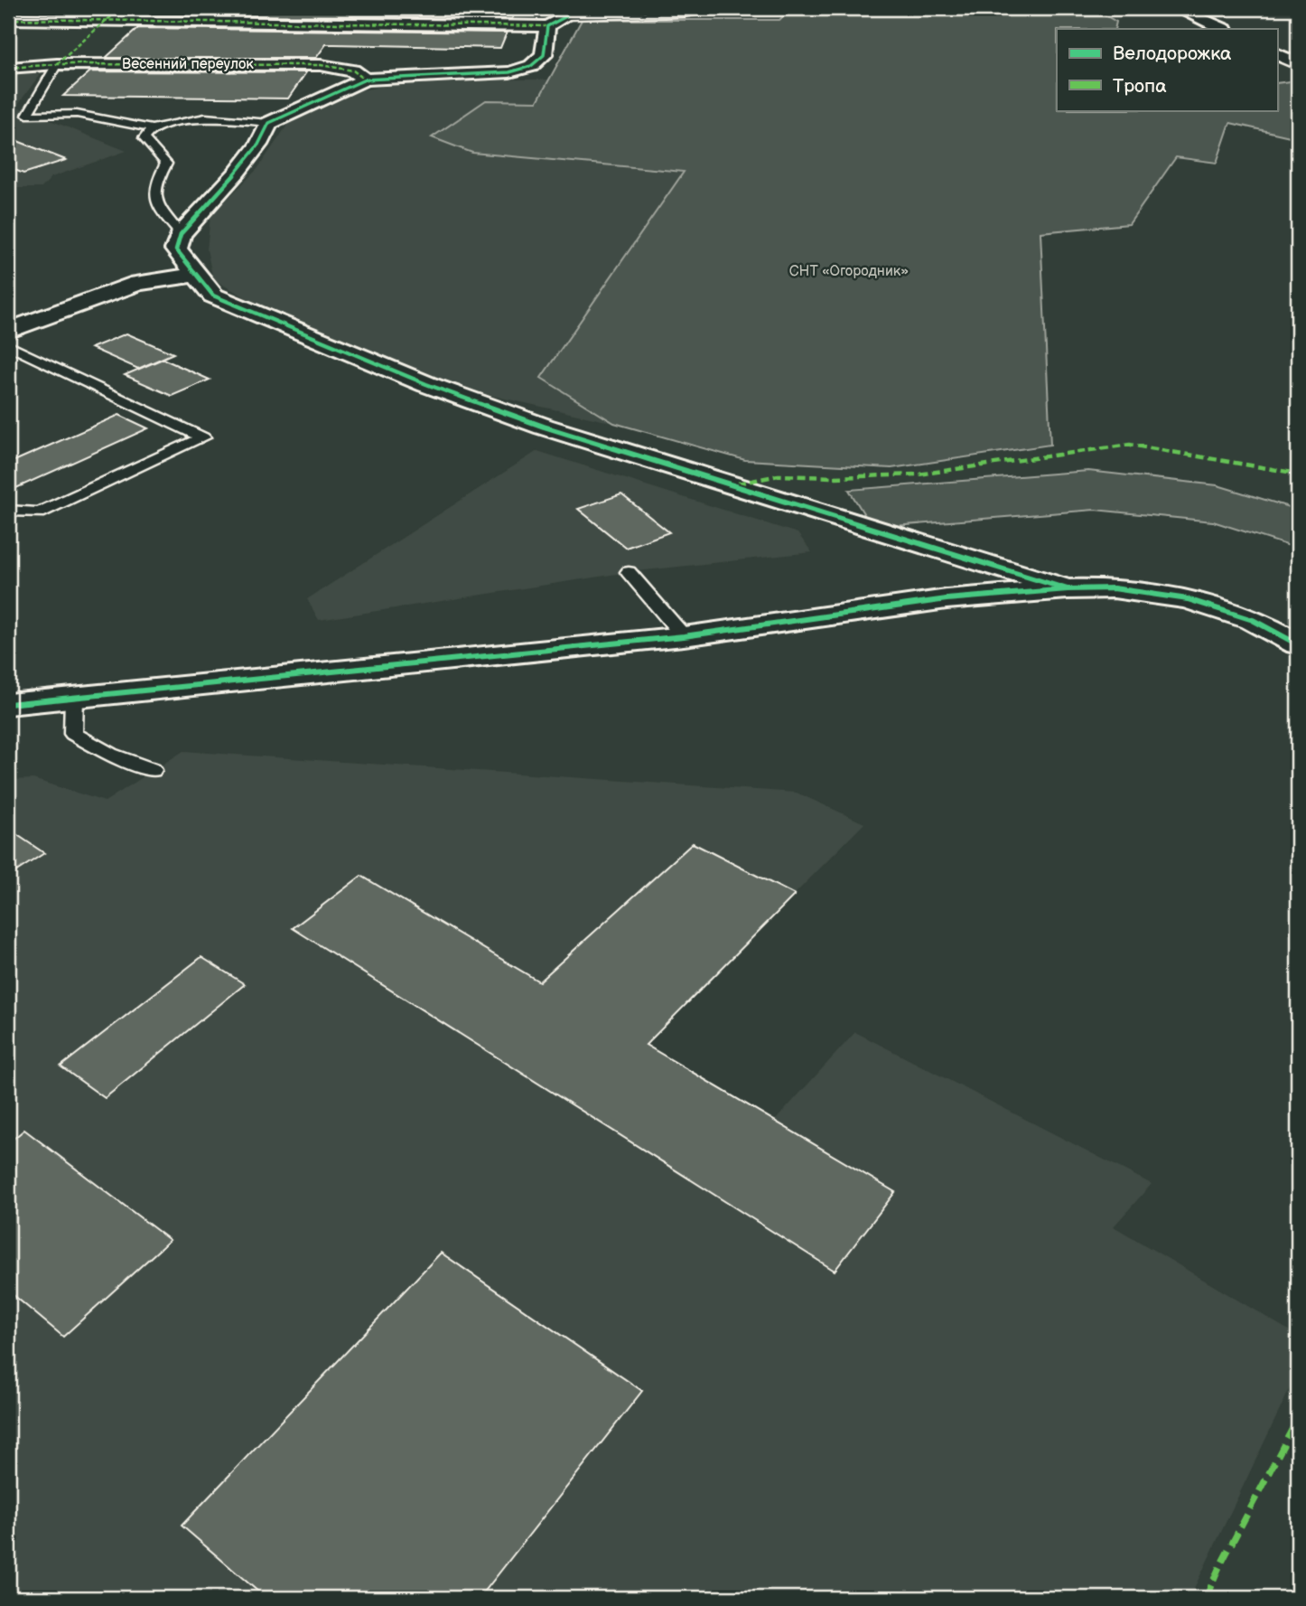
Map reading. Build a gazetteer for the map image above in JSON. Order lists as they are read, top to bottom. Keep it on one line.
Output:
{"streets":{"street":["Весенний переулок"]},"parks":["СНТ «Огородник»"],"legend":["Велодорожка","Тропа"]}
